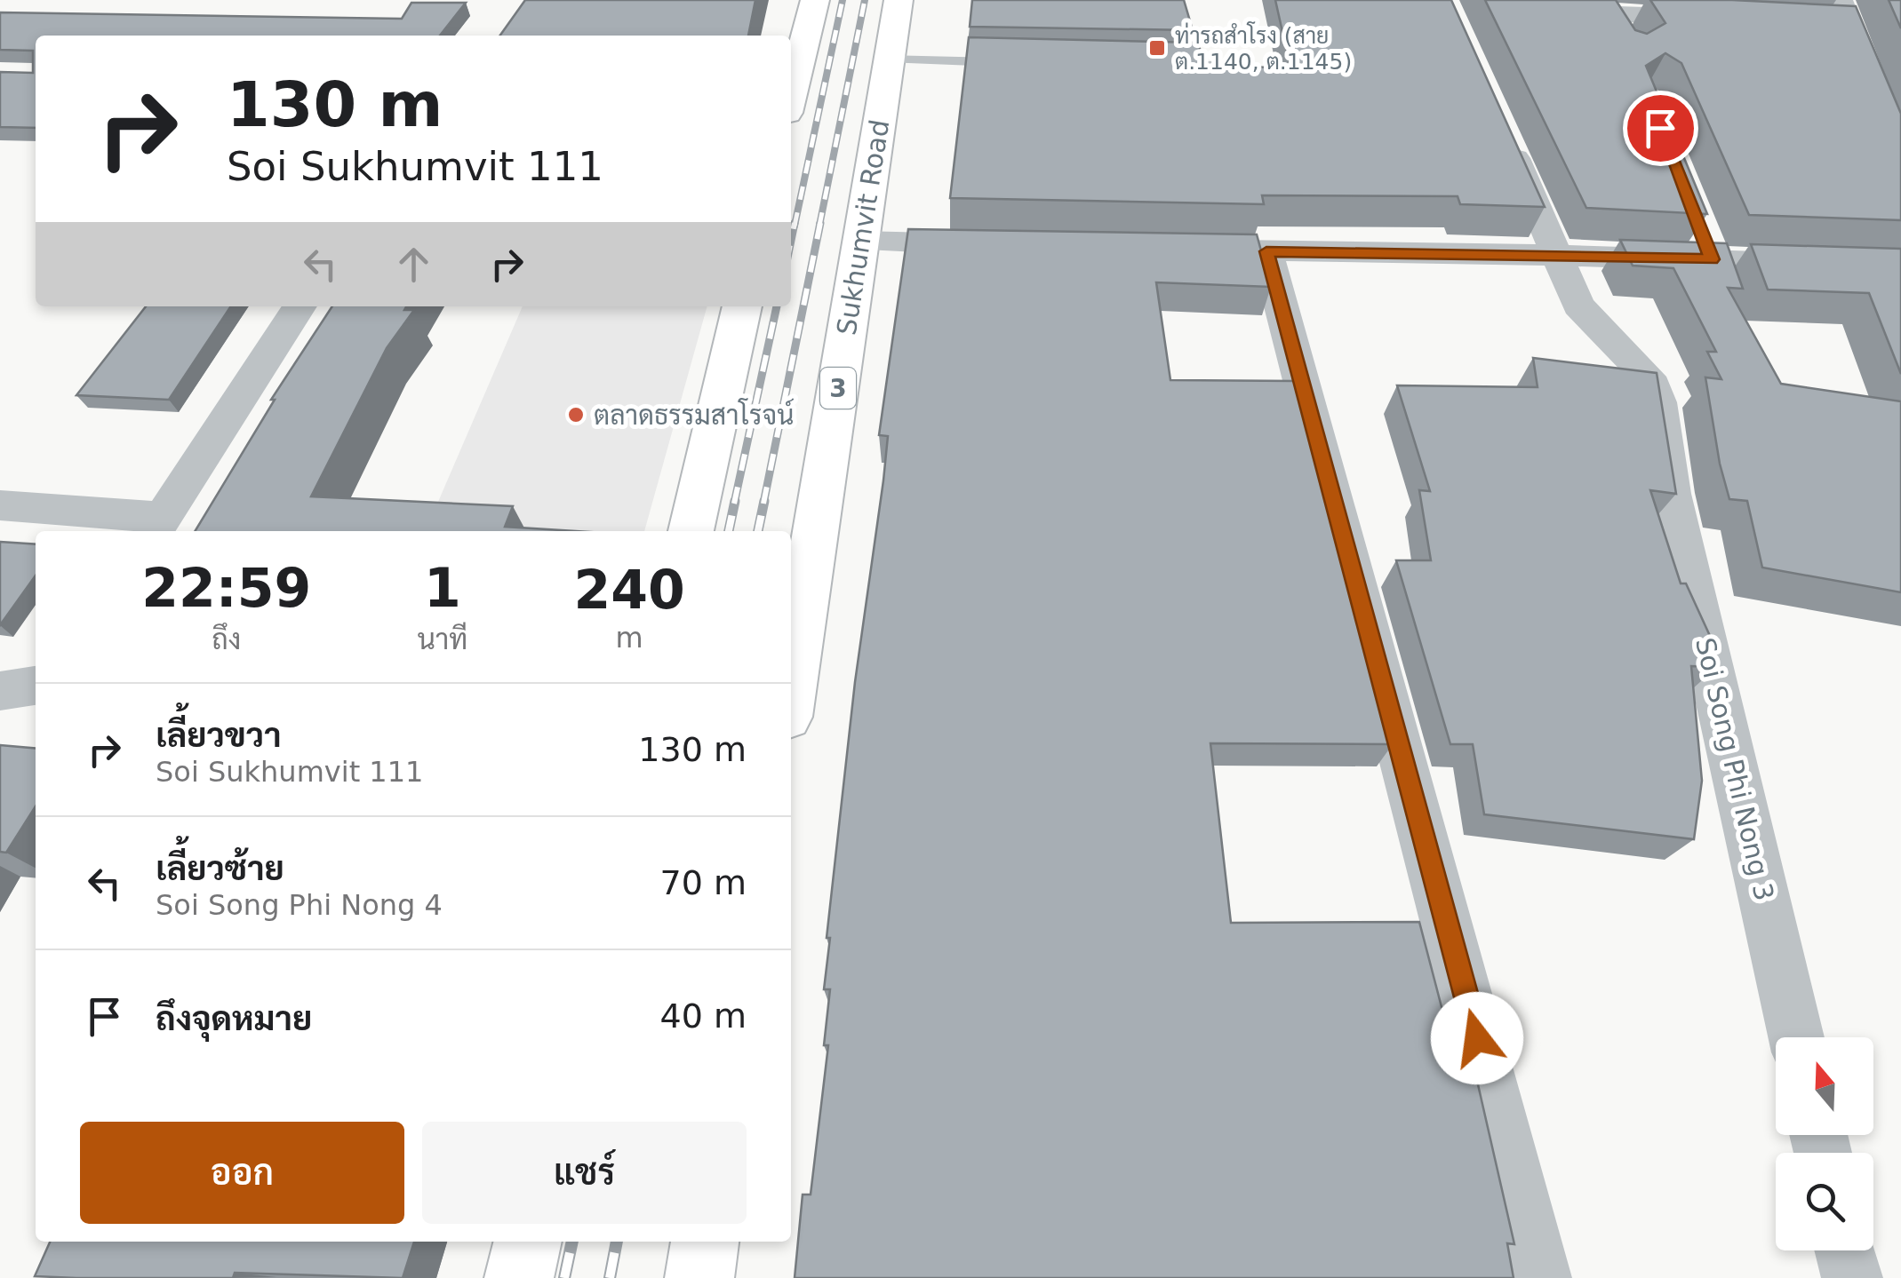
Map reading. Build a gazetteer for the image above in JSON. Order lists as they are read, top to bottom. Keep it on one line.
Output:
{"streets":{"highway":["Sukhumvit Road","3"],"street":["Soi Song Phi Nong 3"]},"places":{"transit":["ท่ารถสำโรง (สาย ต.1140, ต.1145)"],"other":["ตลาดธรรมสาโรจน์"]},"north":"top","page":{"turn":["130 m","Soi Sukhumvit 111"],"eta":["22:59","ถึง","1","นาที","240","m"],"list":[{"name":"เลี้ยวขวา","note":"Soi Sukhumvit 111","value":"130 m"},{"name":"เลี้ยวซ้าย","note":"Soi Song Phi Nong 4","value":"70 m"},{"name":"ถึงจุดหมาย","value":"40 m"}],"buttons":["ออก","แชร์"]}}
